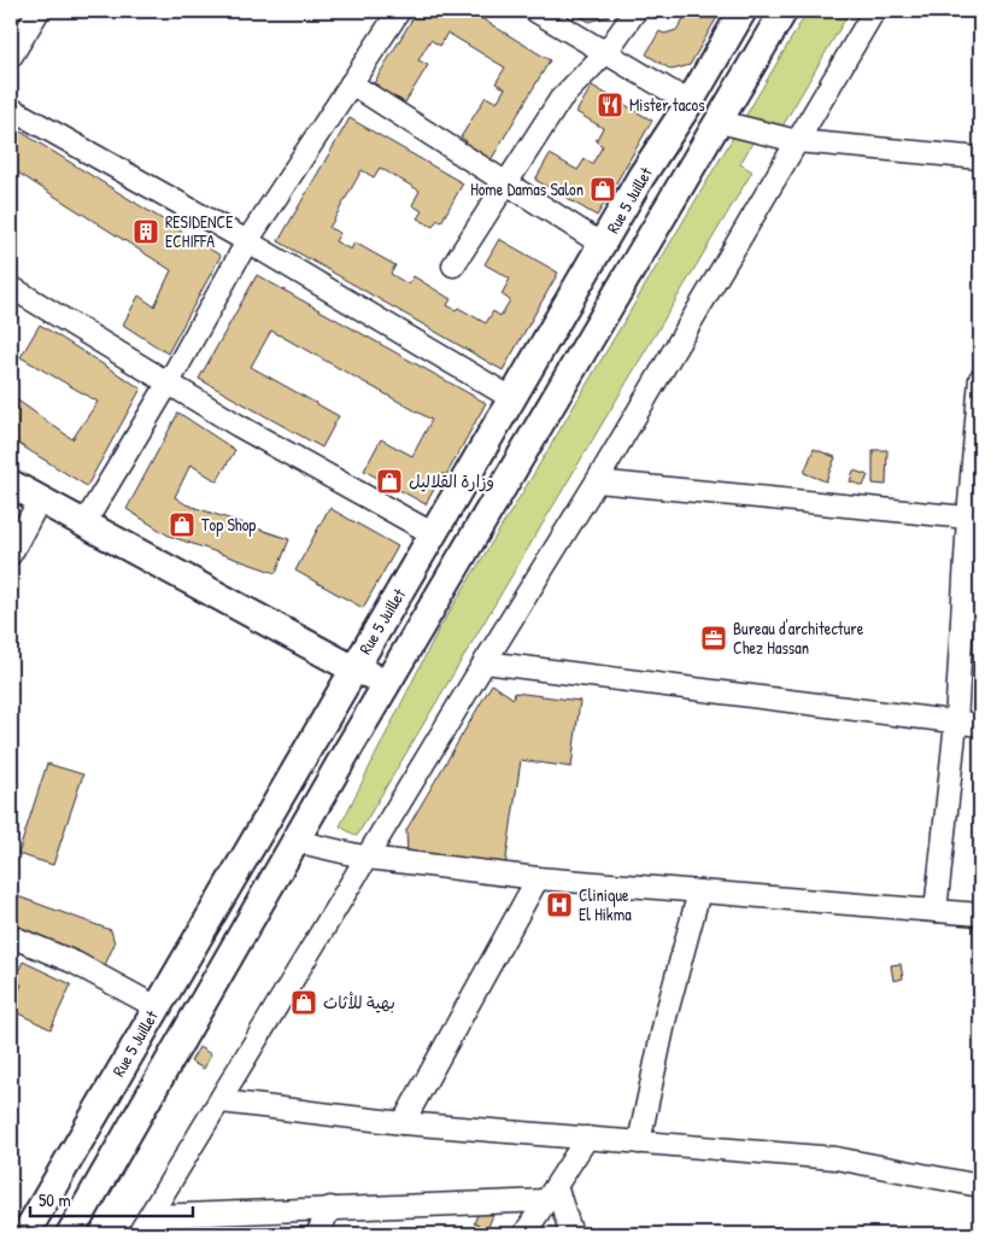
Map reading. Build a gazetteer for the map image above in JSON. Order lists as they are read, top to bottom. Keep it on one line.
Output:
{"streets":{"main road":["Rue 5 Juillet"]},"places":{"restaurant":["Mister tacos"],"shop":["Home Damas Salon","وزارة القلاليل","Top Shop","بهية للأثاث"],"building":["RESIDENCE ECHIFFA"],"office":["Bureau d'architecture Chez Hassan"],"hospital":["Clinique El Hikma"]},"scale_bar":"50 m"}
